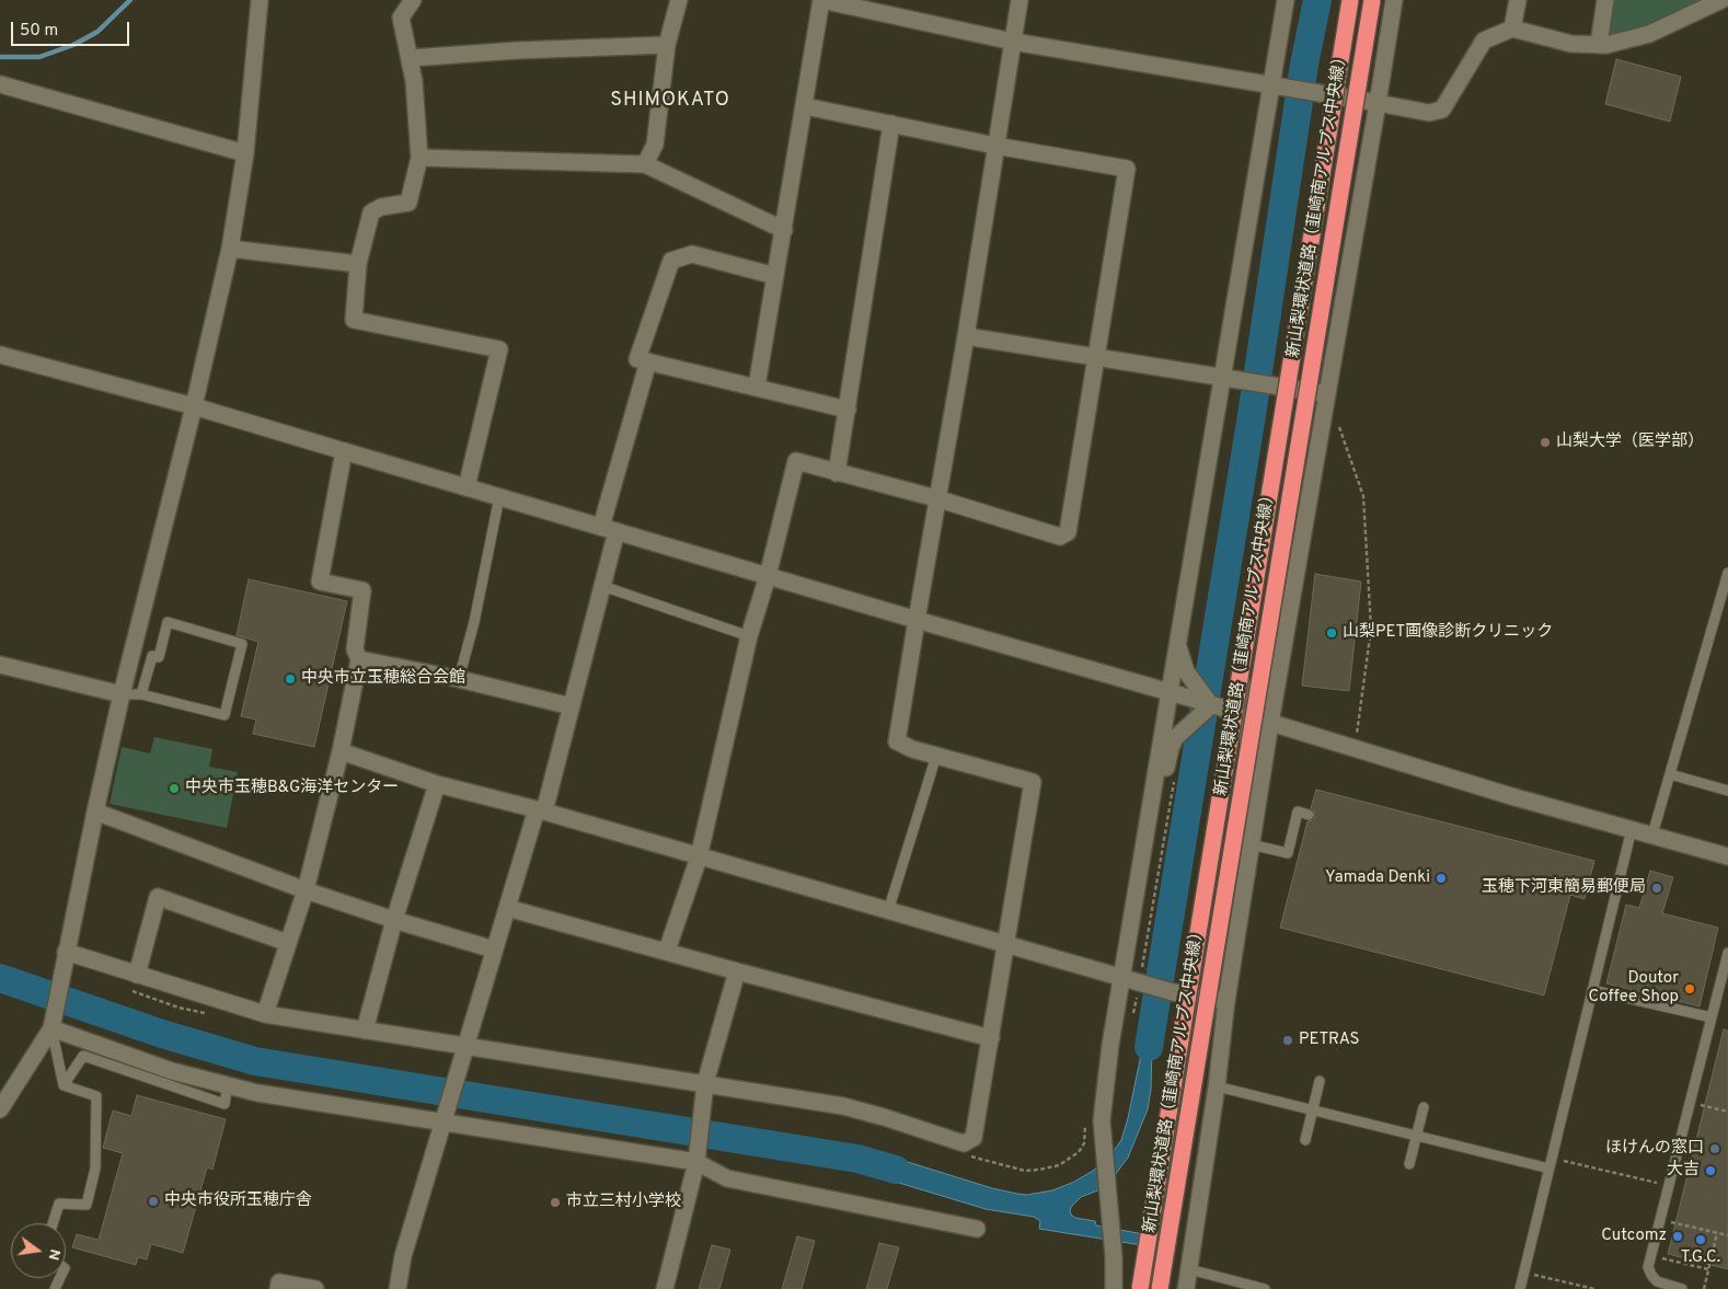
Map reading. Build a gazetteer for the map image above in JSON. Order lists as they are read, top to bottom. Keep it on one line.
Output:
{"streets":{"highway":["新山梨環状道路（韮崎南アルプス中央線）"]},"districts":["SHIMOKATO"],"places":["山梨大学（医学部）","山梨PET画像診断クリニック","中央市立玉穂総合会館","中央市玉穂B&G海洋センター","Yamada Denki","玉穂下河東簡易郵便局","Doutor Coffee Shop","PETRAS","ほけんの窓口","大吉","中央市役所玉穂庁舎","市立三村小学校","Cutcomz","T.G.C."],"scale_bar":"50 m","north":"right"}
